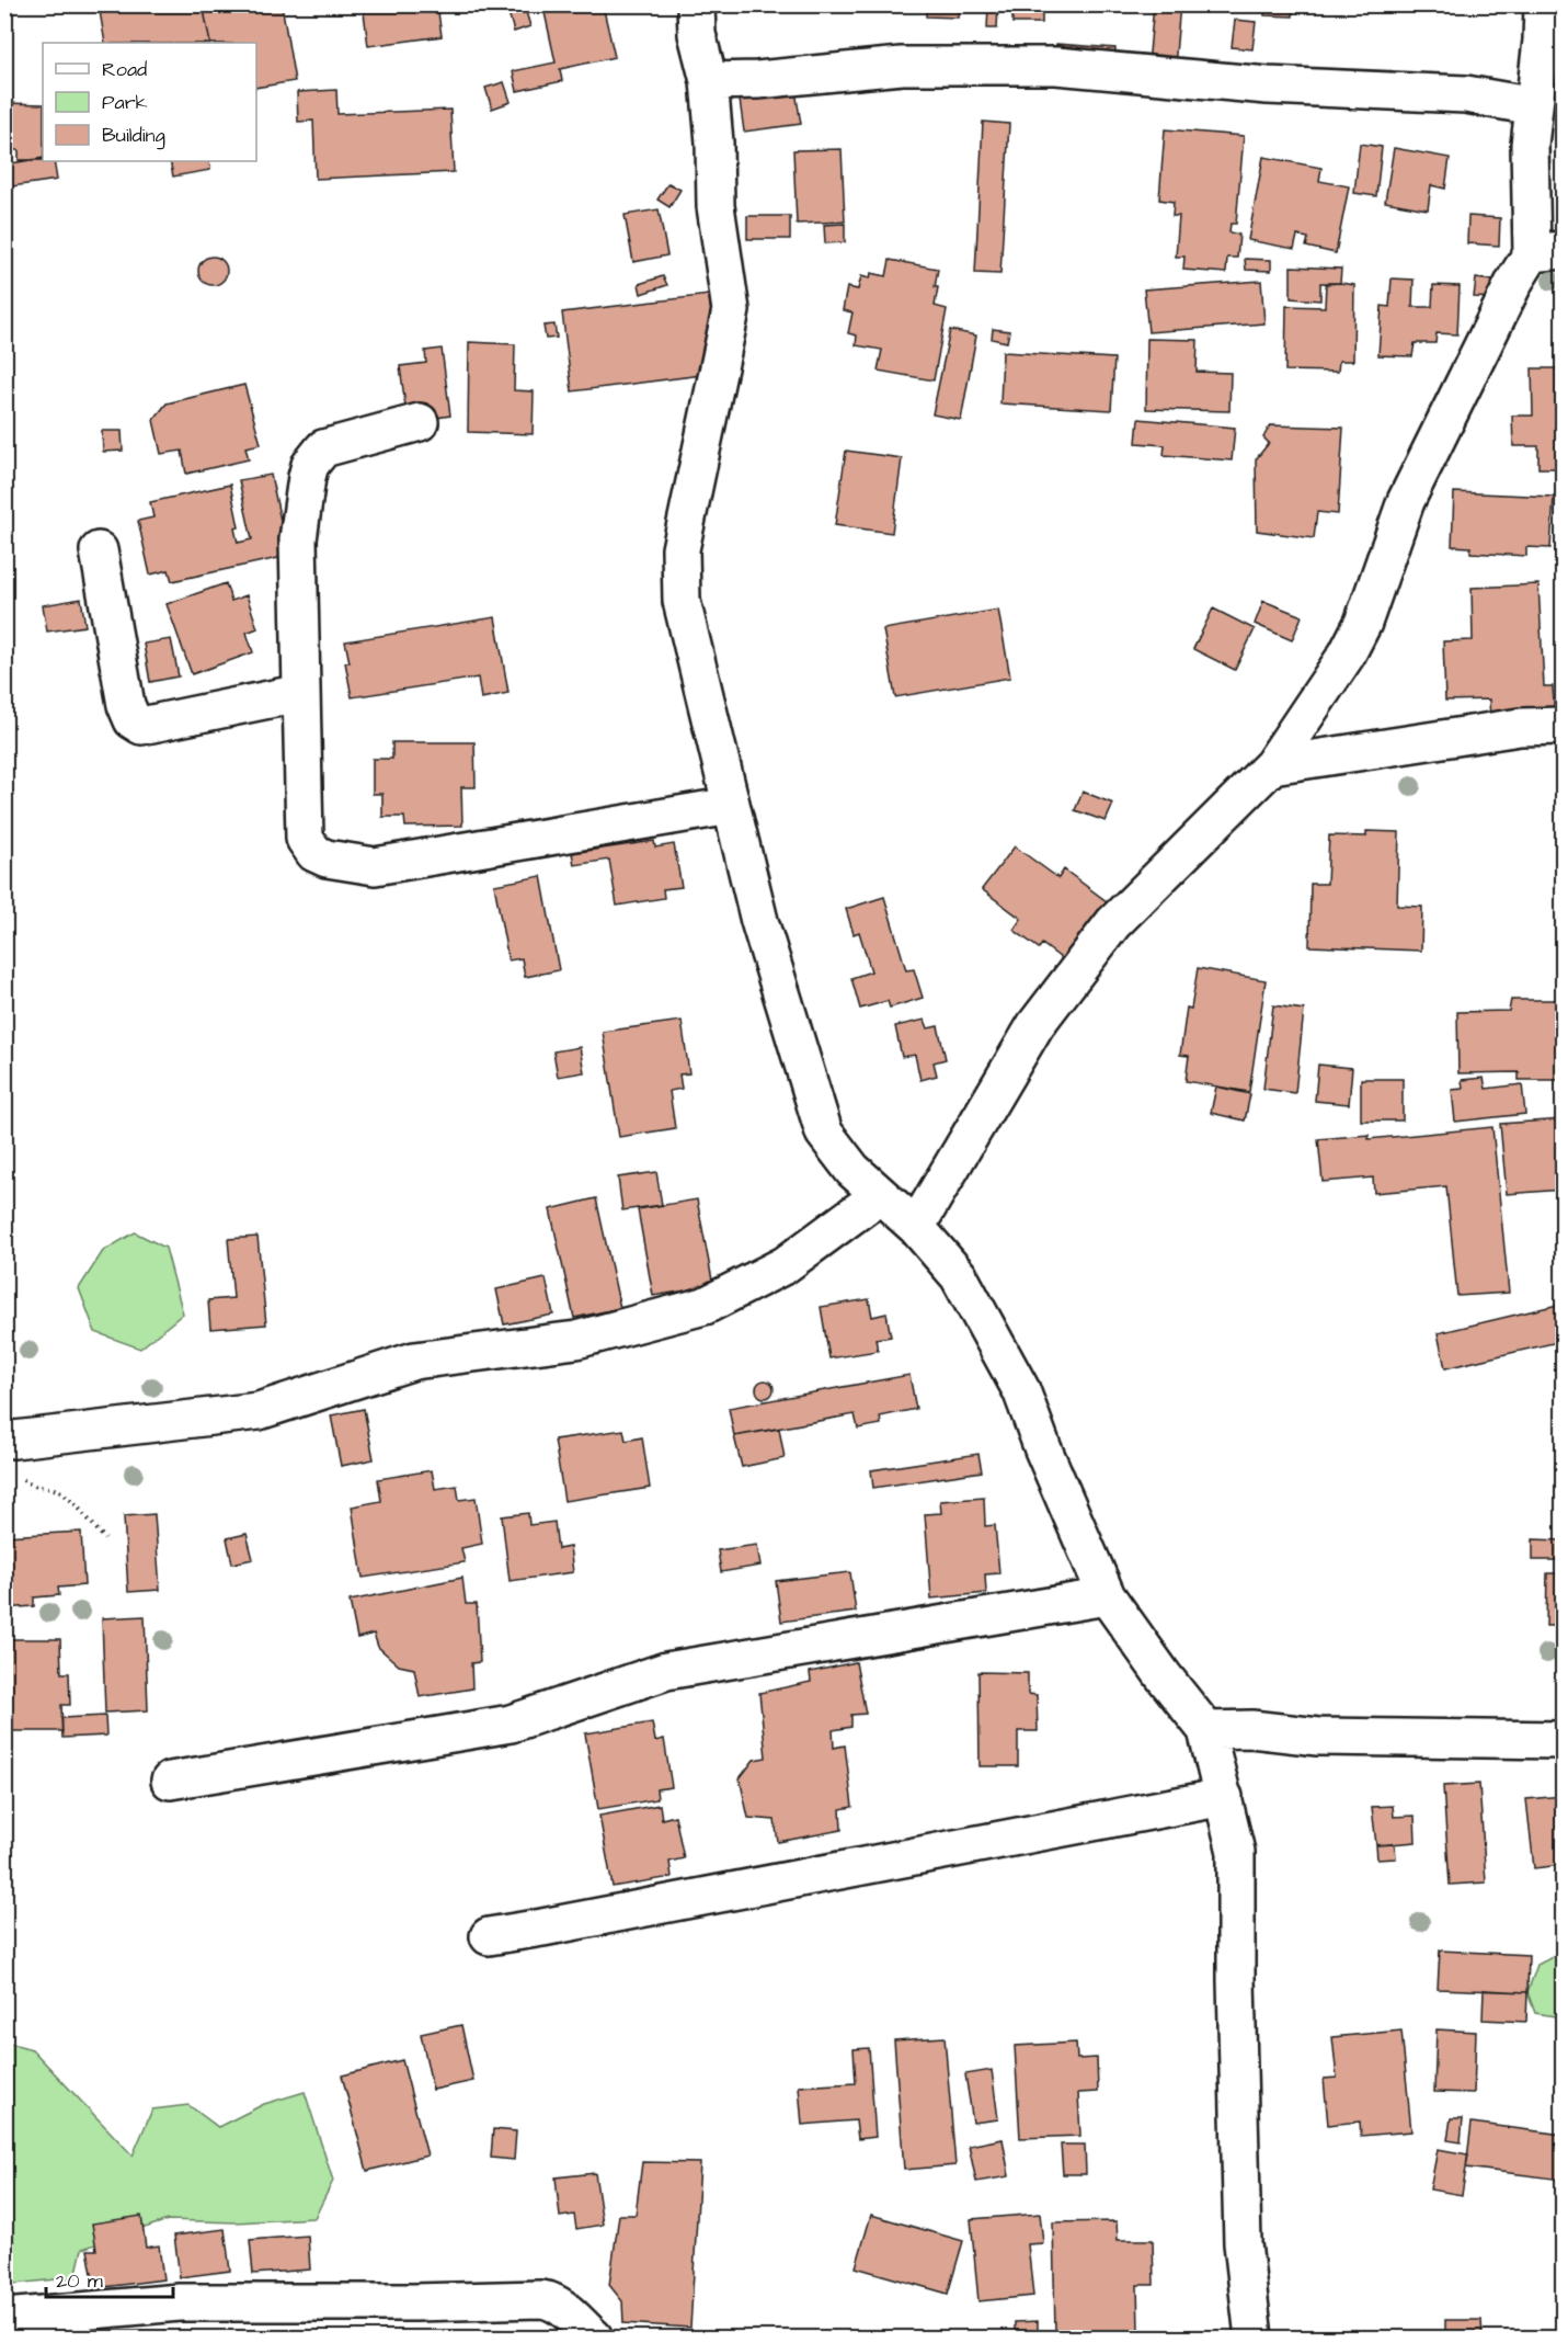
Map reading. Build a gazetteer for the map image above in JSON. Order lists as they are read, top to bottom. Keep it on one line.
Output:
{"legend":["Road","Park","Building"],"scale_bar":"20 m"}
